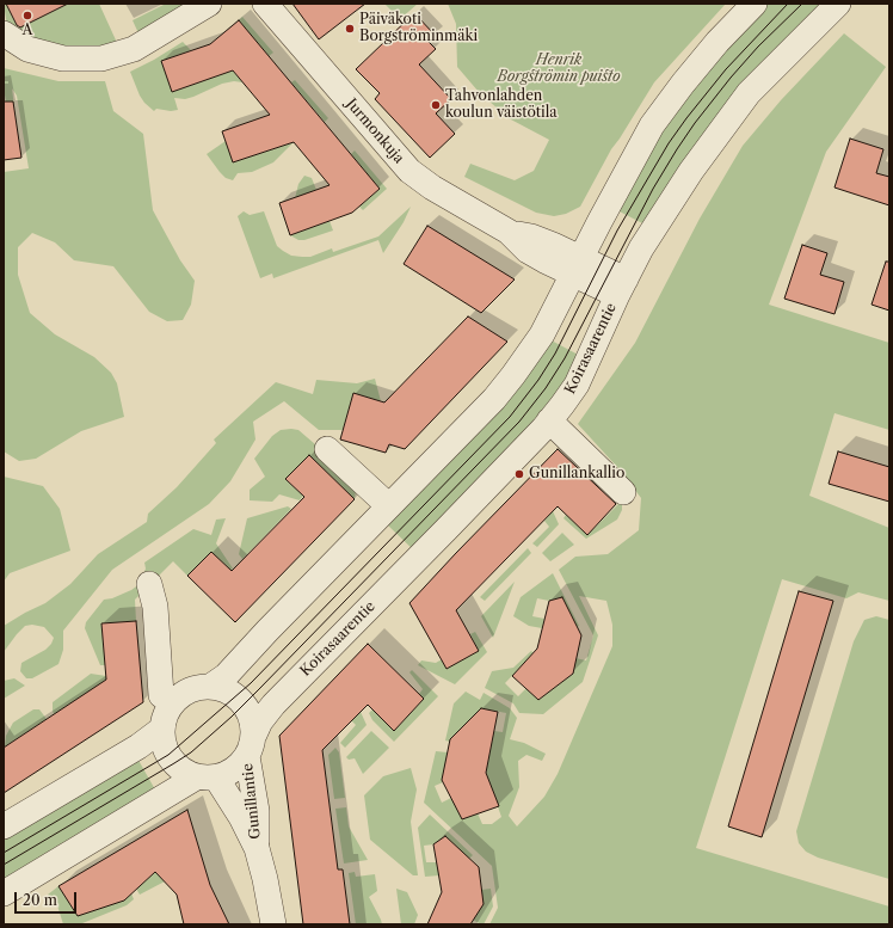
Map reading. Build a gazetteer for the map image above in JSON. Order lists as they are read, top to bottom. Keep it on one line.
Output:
{"streets":{"street":["Jurmonkuja","Koirasaarentie","Gunillantie"]},"crossings":[["Jurmonkuja","Koirasaarentie"],["Koirasaarentie","Gunillantie"]],"parks":["Henrik Borgströmin puisto"],"places":["A","Päiväkoti Borgströminmäki","Tahvonlahden koulun väistötila","Gunillankallio"],"scale_bar":"20 m"}
